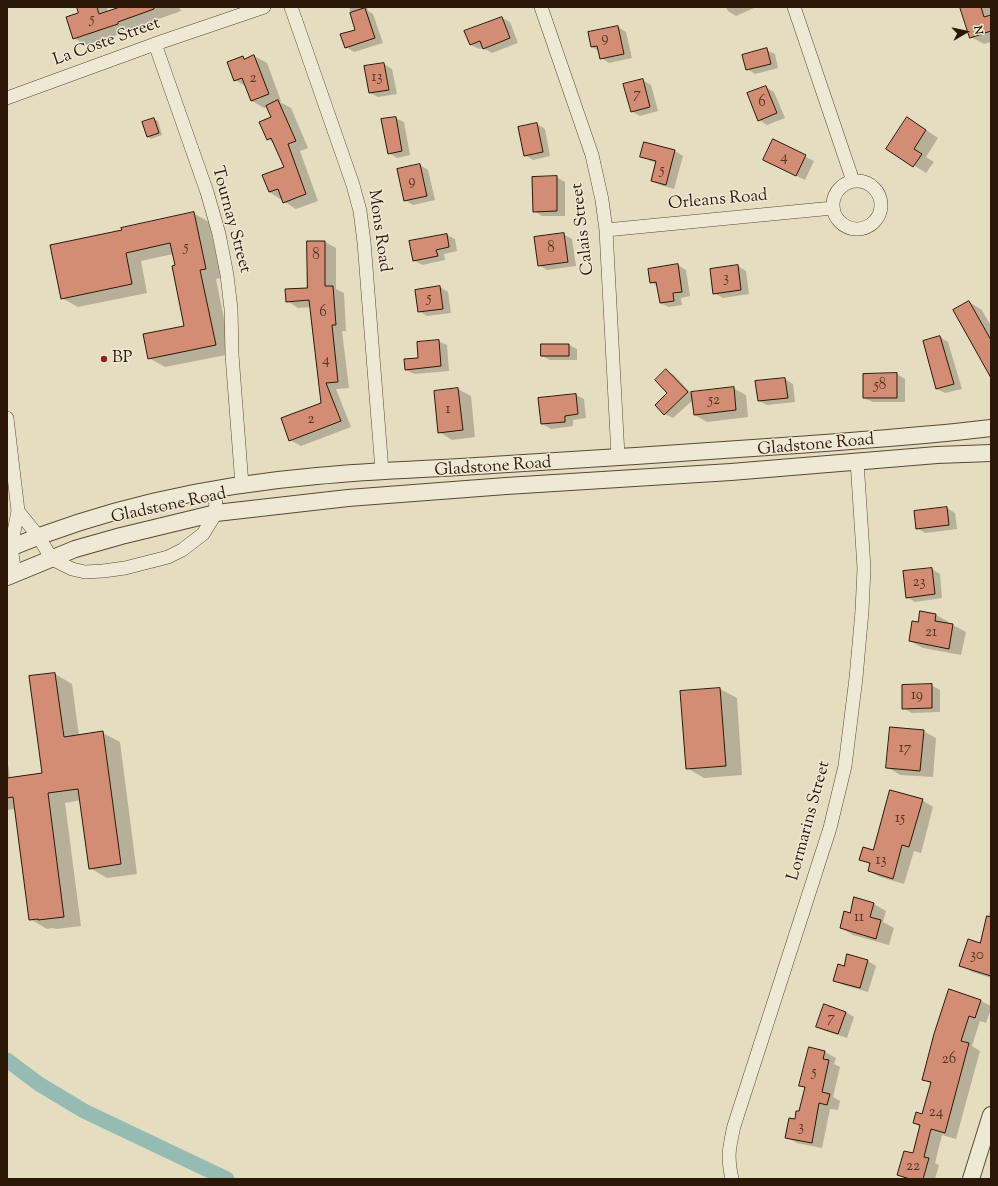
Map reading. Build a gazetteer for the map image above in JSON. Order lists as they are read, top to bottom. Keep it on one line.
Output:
{"streets":{"street":["La Coste Street","Orleans Road","Tournay Street","Calais Street","Mons Road","Gladstone Road","Lormarins Street"]},"crossings":[["La Coste Street","Tournay Street"],["Orleans Road","Calais Street"],["Tournay Street","Gladstone Road"],["Calais Street","Gladstone Road"],["Mons Road","Gladstone Road"],["Gladstone Road","Lormarins Street"]],"places":["BP"],"house_numbers":["5","9","13","2","7","6","4","5","9","5","8","8","3","5","6","4","58","52","1","2","23","21","19","17","15","13","11","30","7","26","5","24","3","22"],"north":"right"}
